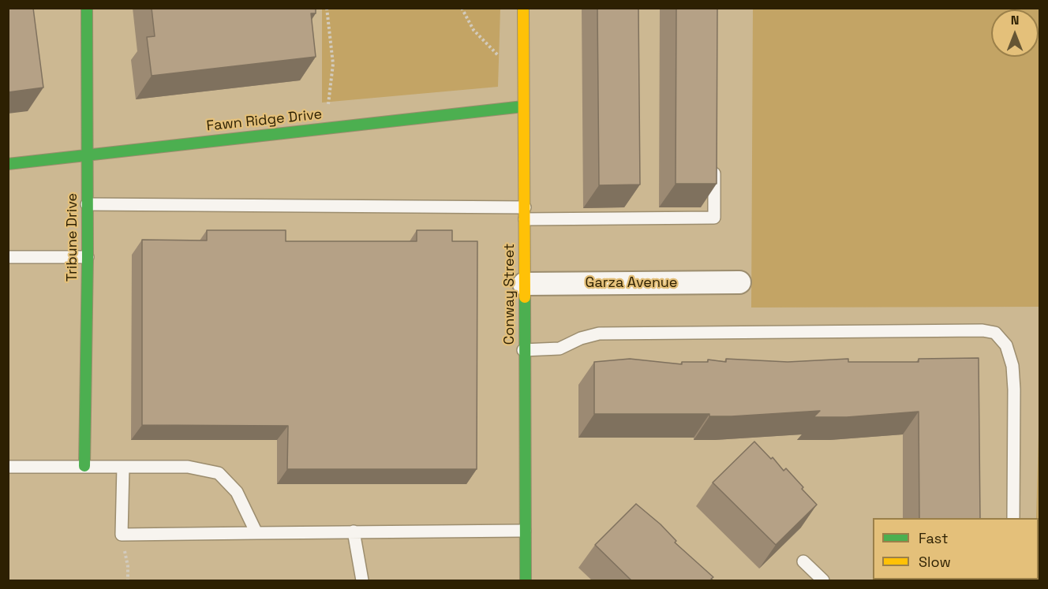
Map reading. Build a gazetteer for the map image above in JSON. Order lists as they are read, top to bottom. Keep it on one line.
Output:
{"streets":{"street":["Fawn Ridge Drive","Tribune Drive","Garza Avenue","Conway Street"]},"crossings":[["Fawn Ridge Drive","Tribune Drive"],["Fawn Ridge Drive","Conway Street"],["Garza Avenue","Conway Street"]],"legend":["Fast","Slow"],"north":"top"}
